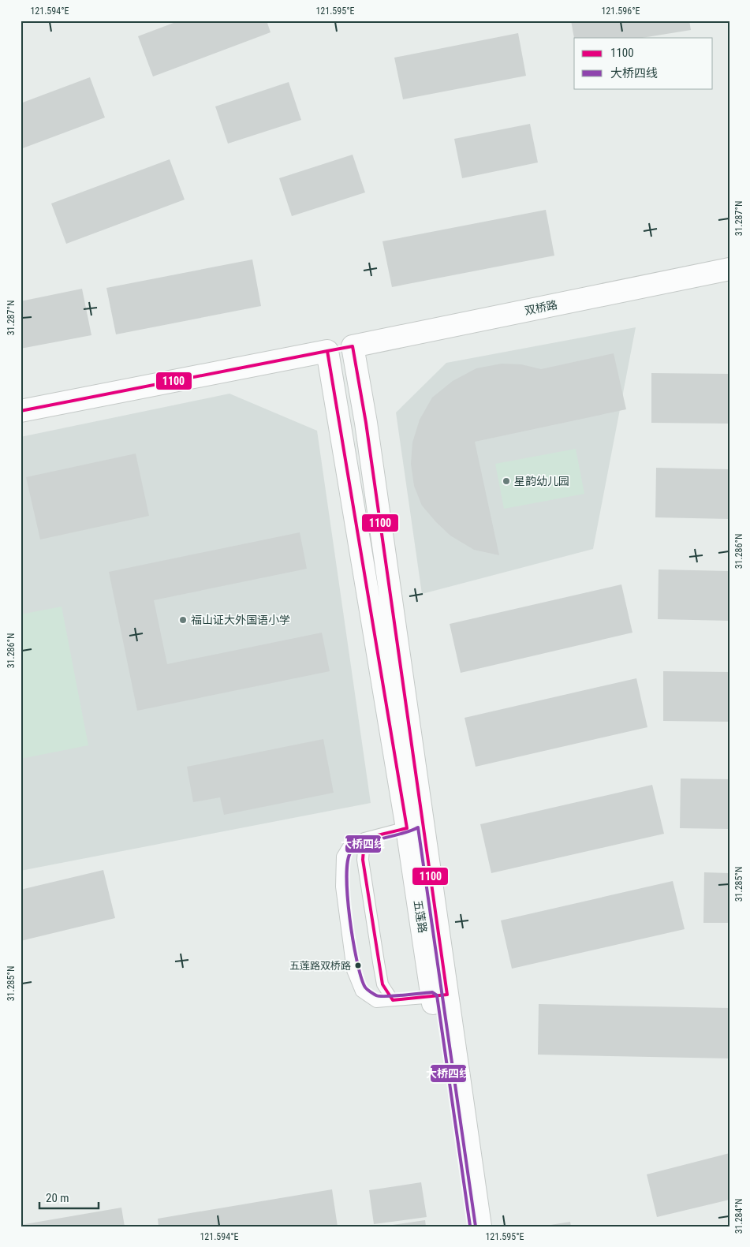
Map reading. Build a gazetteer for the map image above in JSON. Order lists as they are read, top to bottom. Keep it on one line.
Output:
{"streets":{"street":["双桥路","五莲路"]},"crossings":[["双桥路","五莲路"]],"places":["星韵幼儿园","福山证大外国语小学","五莲路双桥路"],"lines":["transit line 1100","transit line 大桥四线"],"legend":["1100","大桥四线"],"scale_bar":"20 m","coordinates":["121.594°E","121.595°E","121.596°E","31.287°N","31.286°N","31.285°N","31.284°N"]}
